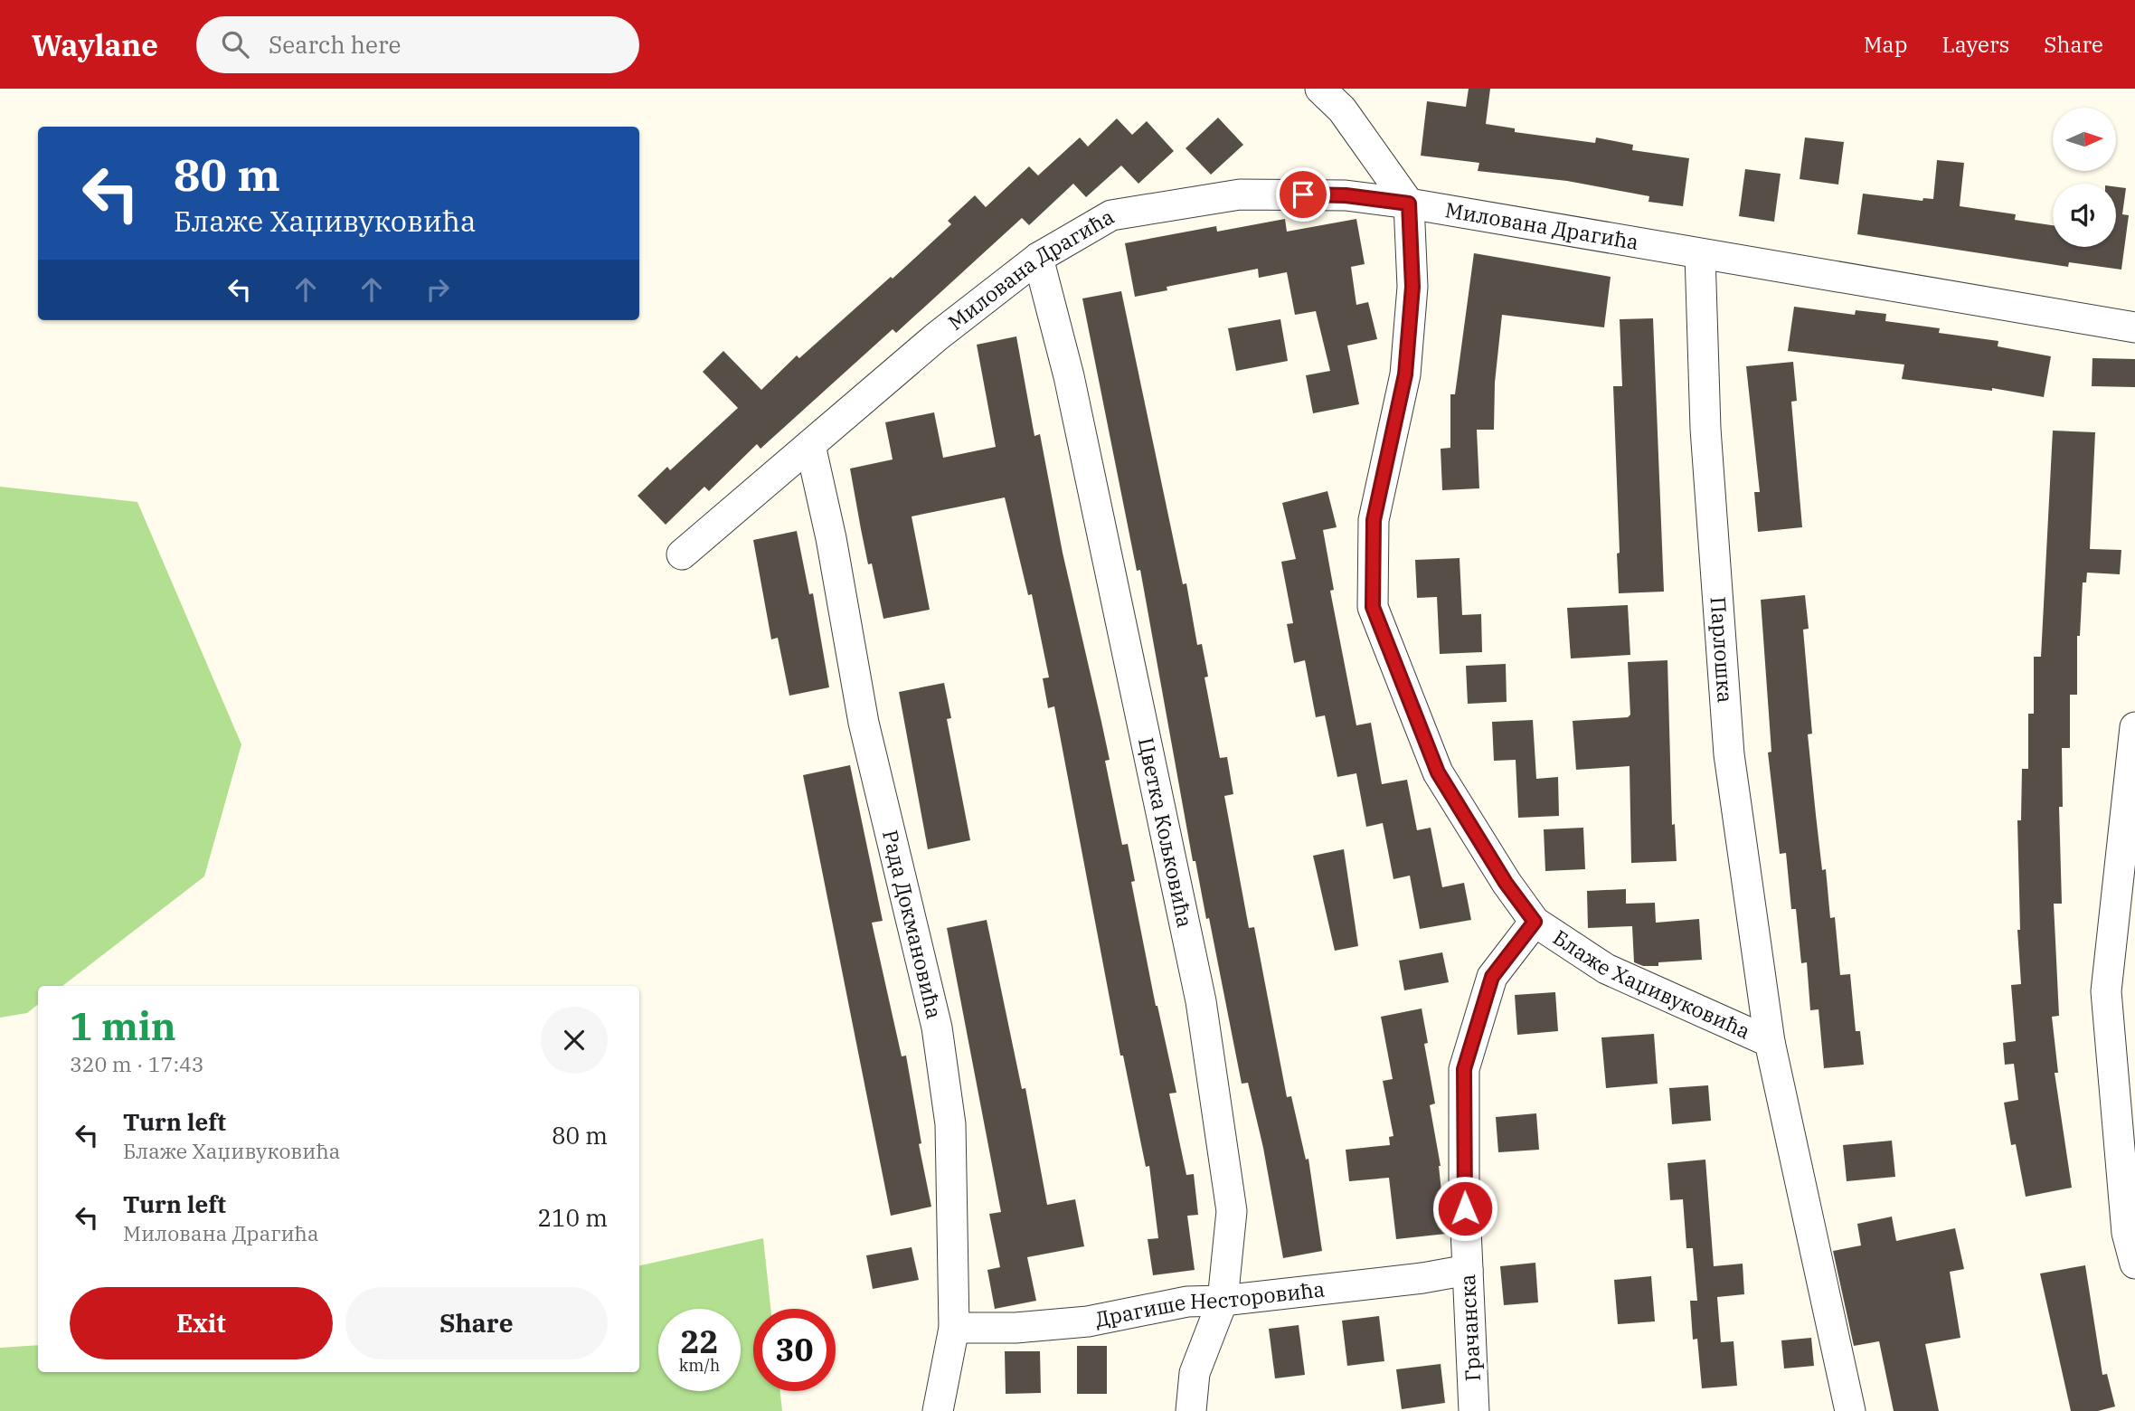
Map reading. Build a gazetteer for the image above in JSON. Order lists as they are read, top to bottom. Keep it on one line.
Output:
{"streets":{"street":["Милована Драгића","Парлошка","Цветка Кољковића","Рада Докмановића","Блаже Хаџивуковића","Драгише Несторовића","Грачанска"]},"crossings":[["Милована Драгића","Парлошка"],["Милована Драгића","Цветка Кољковића"],["Милована Драгића","Рада Докмановића"],["Милована Драгића","Блаже Хаџивуковића"],["Парлошка","Блаже Хаџивуковића"],["Цветка Кољковића","Драгише Несторовића"],["Рада Докмановића","Драгише Несторовића"],["Блаже Хаџивуковића","Грачанска"],["Драгише Несторовића","Грачанска"]],"north":"right","page":{"header":"Waylane","search":"Search here","nav":["Map","Layers","Share"],"turn":["80 m","Блаже Хаџивуковића"],"heading":["1 min","320 m · 17:43"],"list":[{"name":"Turn left","note":"Блаже Хаџивуковића","value":"80 m"},{"name":"Turn left","note":"Милована Драгића","value":"210 m"}],"buttons":["Exit","Share"],"speed":"22 km/h","limit":"30"}}
